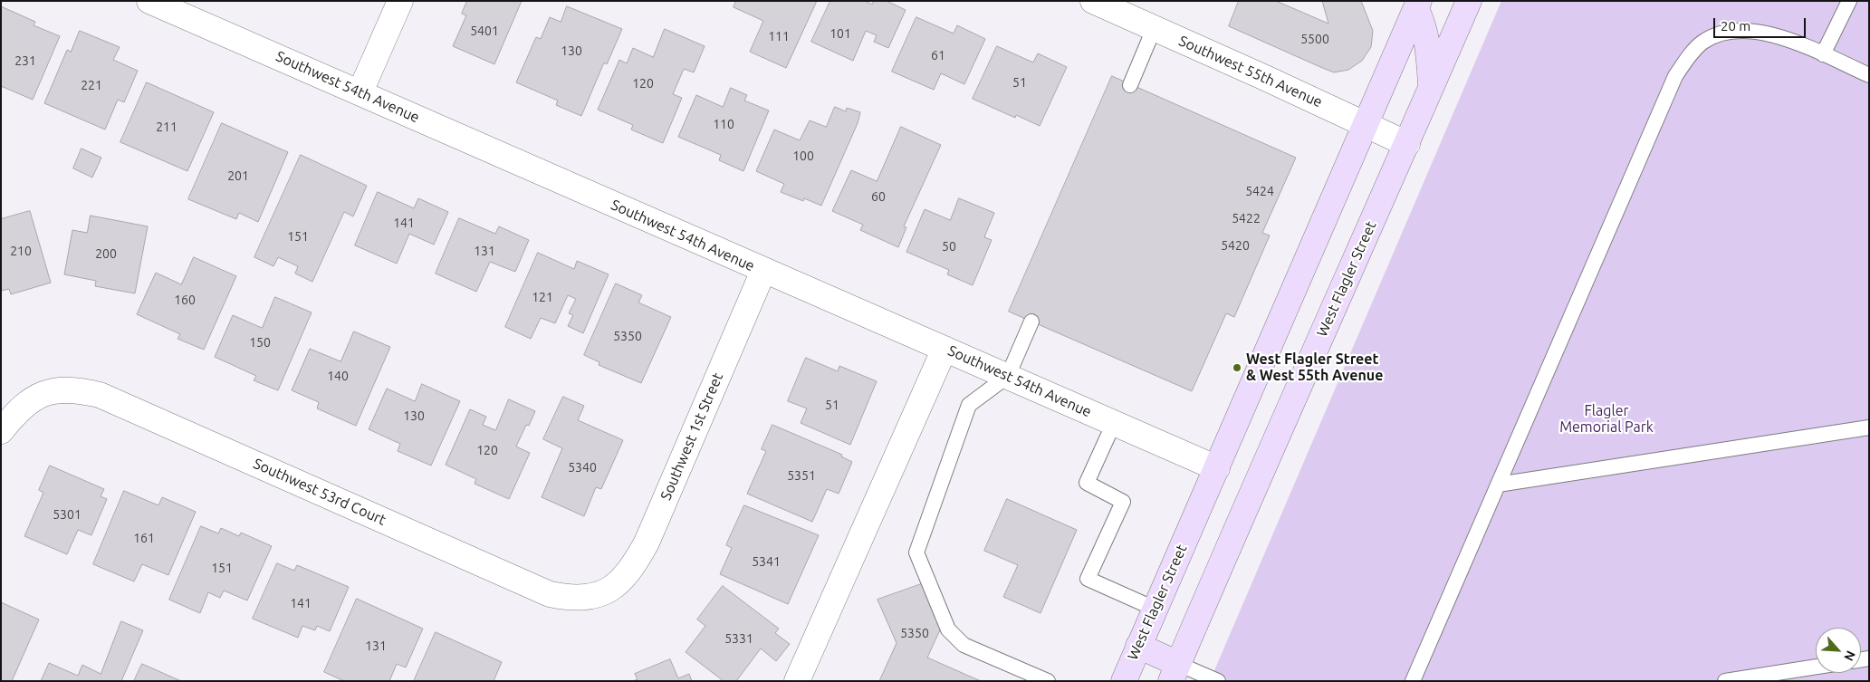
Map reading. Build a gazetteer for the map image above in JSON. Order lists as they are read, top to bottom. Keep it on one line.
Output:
{"streets":{"main road":["West Flagler Street"],"street":["Southwest 55th Avenue","Southwest 54th Avenue","Southwest 1st Street","Southwest 53rd Court"]},"crossings":[["Southwest 55th Avenue","West Flagler Street"],["Southwest 54th Avenue","West Flagler Street"],["Southwest 54th Avenue","Southwest 1st Street"],["Southwest 1st Street","Southwest 53rd Court"]],"parks":["Flagler Memorial Park"],"places":["West Flagler Street & West 55th Avenue"],"house_numbers":["5401","101","111","5500","130","61","231","51","120","221","110","211","100","201","5424","60","5422","141","151","5420","50","210","131","200","121","160","5350","150","140","51","130","120","5340","5351","5301","161","5341","151","141","5350","5331","131"],"scale_bar":"20 m","north":"bottom right"}
